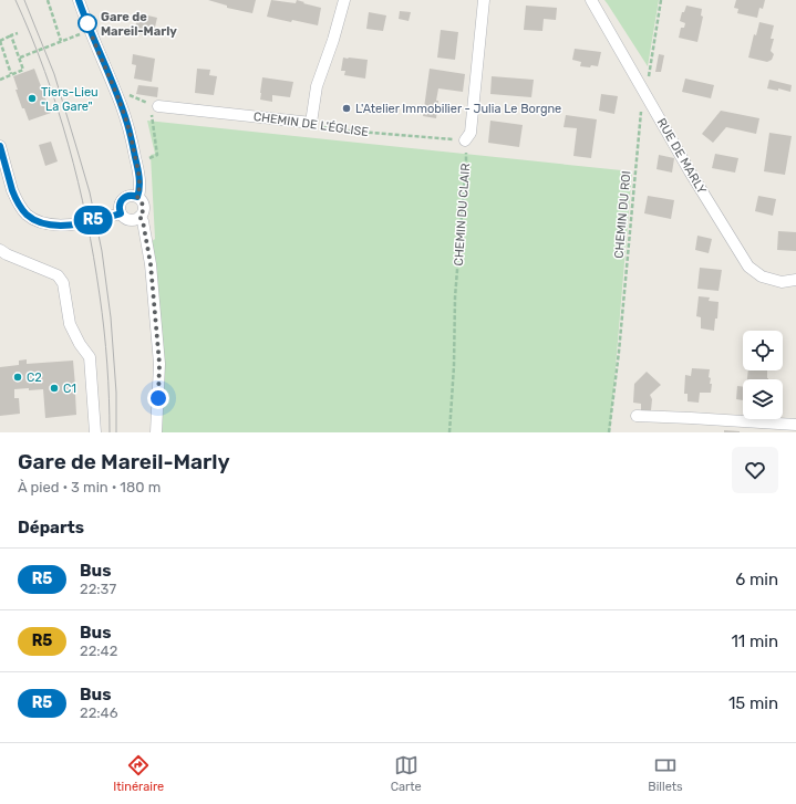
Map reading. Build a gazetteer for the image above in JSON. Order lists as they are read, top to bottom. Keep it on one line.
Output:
{"streets":{"street":["CHEMIN DE L'ÉGLISE","RUE DE MARLY"],"path":["CHEMIN DU CLAIR","CHEMIN DU ROI"]},"crossings":[["CHEMIN DE L'ÉGLISE","CHEMIN DU CLAIR"],["RUE DE MARLY","CHEMIN DU ROI"]],"places":["Gare de Mareil-Marly","Tiers-Lieu \"La Gare\"","L'Atelier Immobilier - Julia Le Borgne","C2","C1"],"lines":["bus line R5"],"page":{"on_map":"R5","heading":[["Gare de Mareil-Marly","À pied · 3 min · 180 m"],"Départs"],"list":[{"mark":"R5","name":"Bus","note":"22:37","value":"6 min"},{"mark":"R5","name":"Bus","note":"22:42","value":"11 min"},{"mark":"R5","name":"Bus","note":"22:46","value":"15 min"}],"tabs":["Itinéraire","Carte","Billets"]}}
